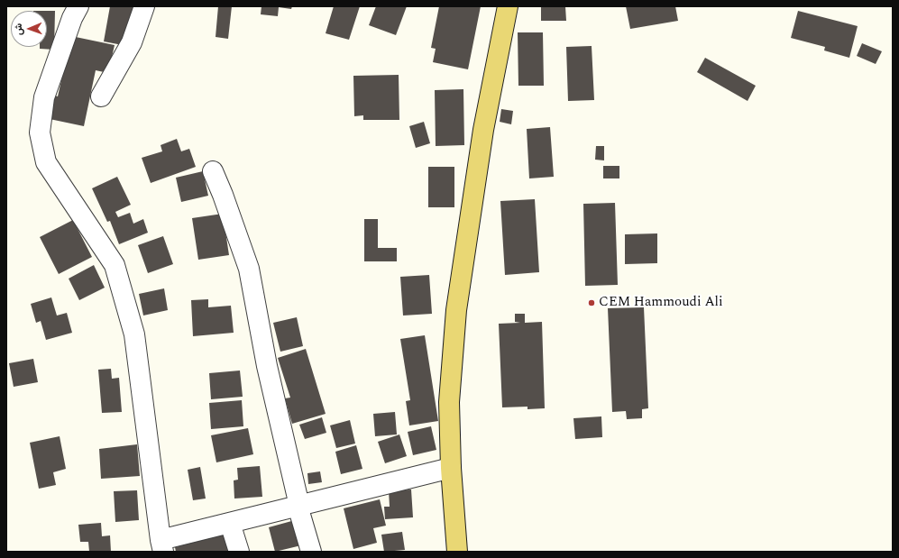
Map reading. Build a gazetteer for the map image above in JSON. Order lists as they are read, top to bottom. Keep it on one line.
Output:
{"places":["CEM Hammoudi Ali"],"north":"left"}
